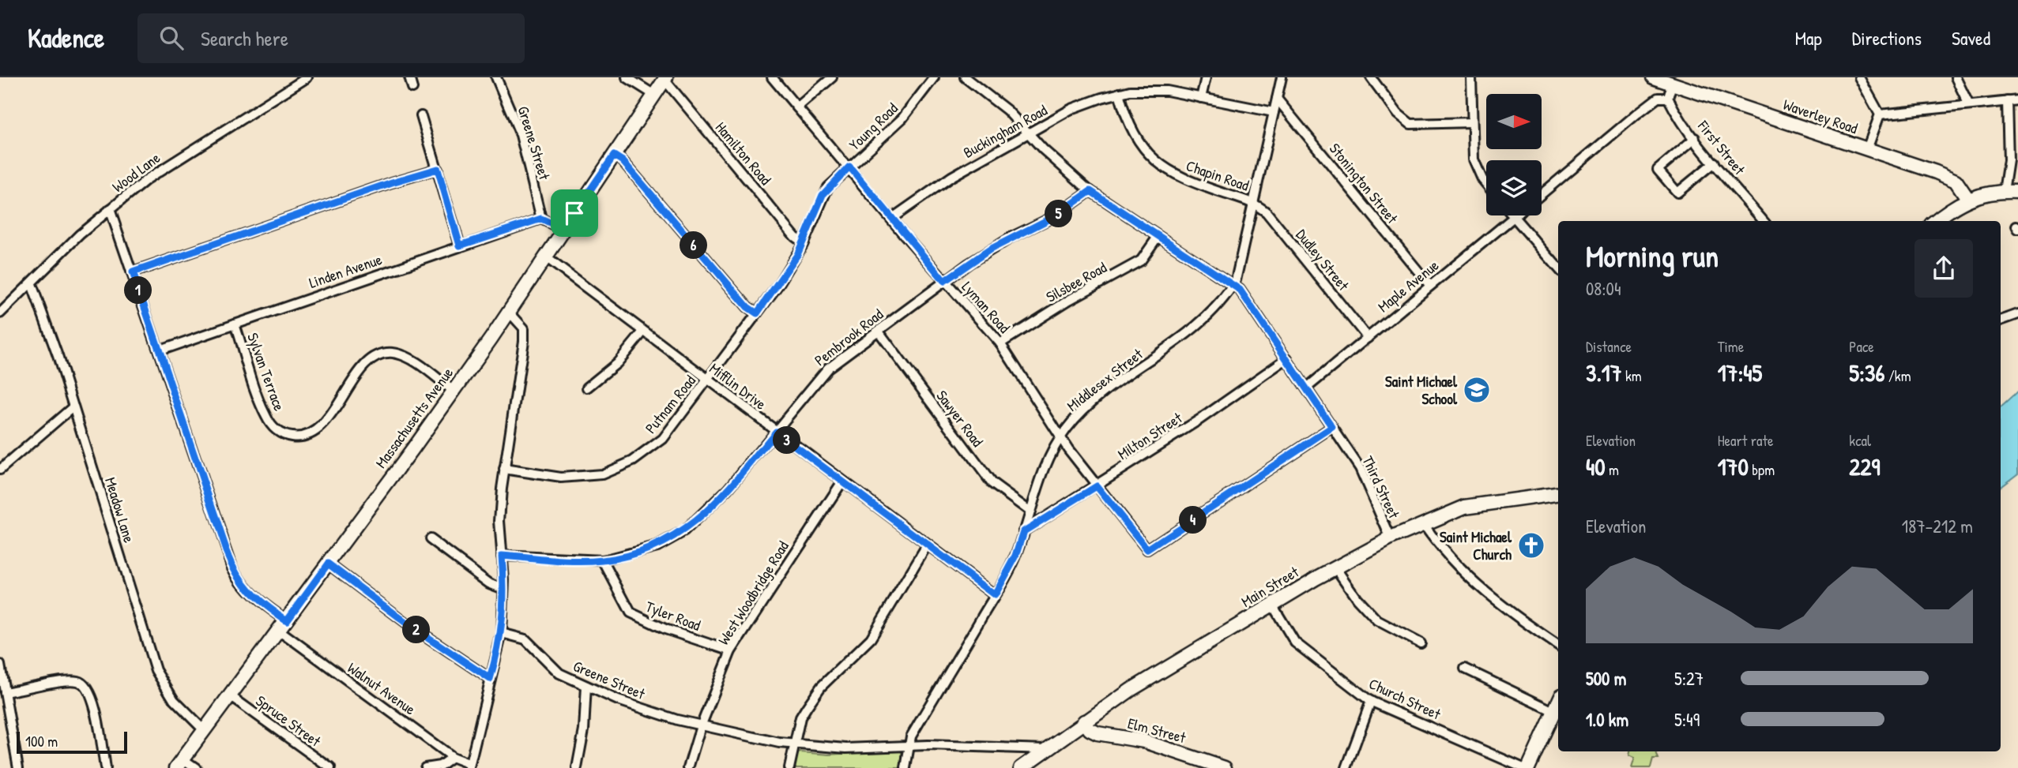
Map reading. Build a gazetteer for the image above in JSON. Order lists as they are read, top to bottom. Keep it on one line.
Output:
{"streets":{"main road":["Waverley Road","Massachusetts Avenue","Main Street","Elm Street"],"street":["Young Road","Buckingham Road","Greene Street","First Street","Hamilton Road","Wood Lane","Chapin Road","Stonington Street","Dudley Street","Linden Avenue","Silsbee Road","Maple Avenue","Lyman Road","Pembrook Road","Sylvan Terrace","Middlesex Street","Mifflin Drive","Putnam Road","Sawyer Road","Milton Street","Third Street","Meadow Lane","West Woodbridge Road","Tyler Road","Walnut Avenue","Church Street","Spruce Street"]},"crossings":[["Young Road","Lyman Road"],["Young Road","Putnam Road"],["Buckingham Road","Chapin Road"],["Buckingham Road","Lyman Road"],["Buckingham Road","Middlesex Street"],["Buckingham Road","Third Street"],["Greene Street","Linden Avenue"],["Greene Street","Middlesex Street"],["Greene Street","Main Street"],["Greene Street","West Woodbridge Road"],["Hamilton Road","Putnam Road"],["Hamilton Road","Massachusetts Avenue"],["Wood Lane","Meadow Lane"],["Wood Lane","Walnut Avenue"],["Chapin Road","Dudley Street"],["Chapin Road","Middlesex Street"],["Stonington Street","Maple Avenue"],["Stonington Street","Middlesex Street"],["Dudley Street","Maple Avenue"],["Dudley Street","Middlesex Street"],["Linden Avenue","Sylvan Terrace"],["Linden Avenue","Walnut Avenue"],["Silsbee Road","Lyman Road"],["Silsbee Road","Third Street"],["Maple Avenue","Third Street"],["Lyman Road","Pembrook Road"],["Lyman Road","Middlesex Street"],["Lyman Road","Putnam Road"],["Lyman Road","Milton Street"],["Lyman Road","Third Street"],["Pembrook Road","Mifflin Drive"],["Pembrook Road","Sawyer Road"],["Pembrook Road","Third Street"],["Pembrook Road","Tyler Road"],["Sylvan Terrace","Massachusetts Avenue"],["Middlesex Street","Mifflin Drive"],["Middlesex Street","Sawyer Road"],["Middlesex Street","Milton Street"],["Middlesex Street","Third Street"],["Mifflin Drive","Putnam Road"],["Mifflin Drive","Massachusetts Avenue"],["Mifflin Drive","West Woodbridge Road"],["Massachusetts Avenue","Meadow Lane"],["Massachusetts Avenue","Walnut Avenue"],["Massachusetts Avenue","Spruce Street"],["Milton Street","Third Street"],["Third Street","Main Street"],["Main Street","Church Street"],["Main Street","Elm Street"],["West Woodbridge Road","Tyler Road"]],"places":{"school or university":["Saint Michael School"],"church":["Saint Michael Church"]},"scale_bar":"100 m","north":"right","page":{"header":"Kadence","search":"Search here","nav":["Map","Directions","Saved"],"pins":["5","6","1","3","4","2"],"heading":["Morning run","08:04"],"stats":[["Distance","3.17 km"],["Time","17:45"],["Pace","5:36 /km"],["Elevation","40 m"],["Heart rate","170 bpm"],["kcal","229"]],"chart":["Elevation","187–212 m"],"list":[{"name":"500 m","note":"5:27"},{"name":"1.0 km","note":"5:49"}],"scale":"100 m"}}
